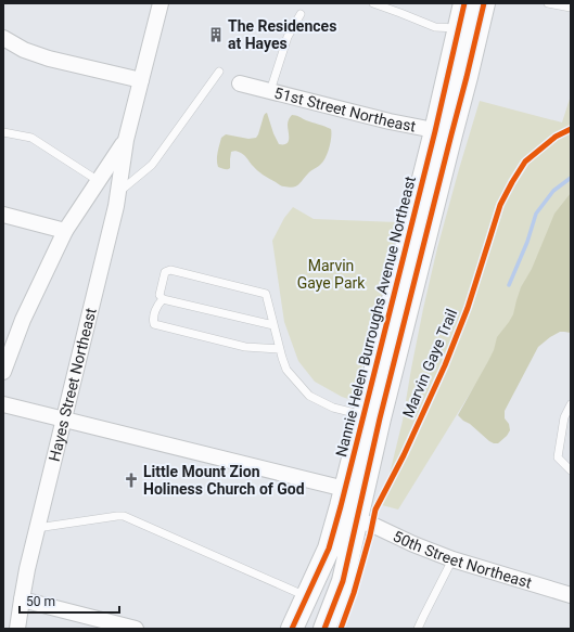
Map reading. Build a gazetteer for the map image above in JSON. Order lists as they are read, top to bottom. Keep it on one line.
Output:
{"streets":{"main road":["Nannie Helen Burroughs Avenue Northeast"],"street":["51st Street Northeast","Hayes Street Northeast","50th Street Northeast"],"cycle path":["Marvin Gaye Trail"]},"crossings":[["51st Street Northeast","Nannie Helen Burroughs Avenue Northeast"],["Nannie Helen Burroughs Avenue Northeast","50th Street Northeast"]],"parks":["Marvin Gaye Park"],"places":{"building":["The Residences at Hayes"],"church":["Little Mount Zion Holiness Church of God"]},"scale_bar":"50 m"}
